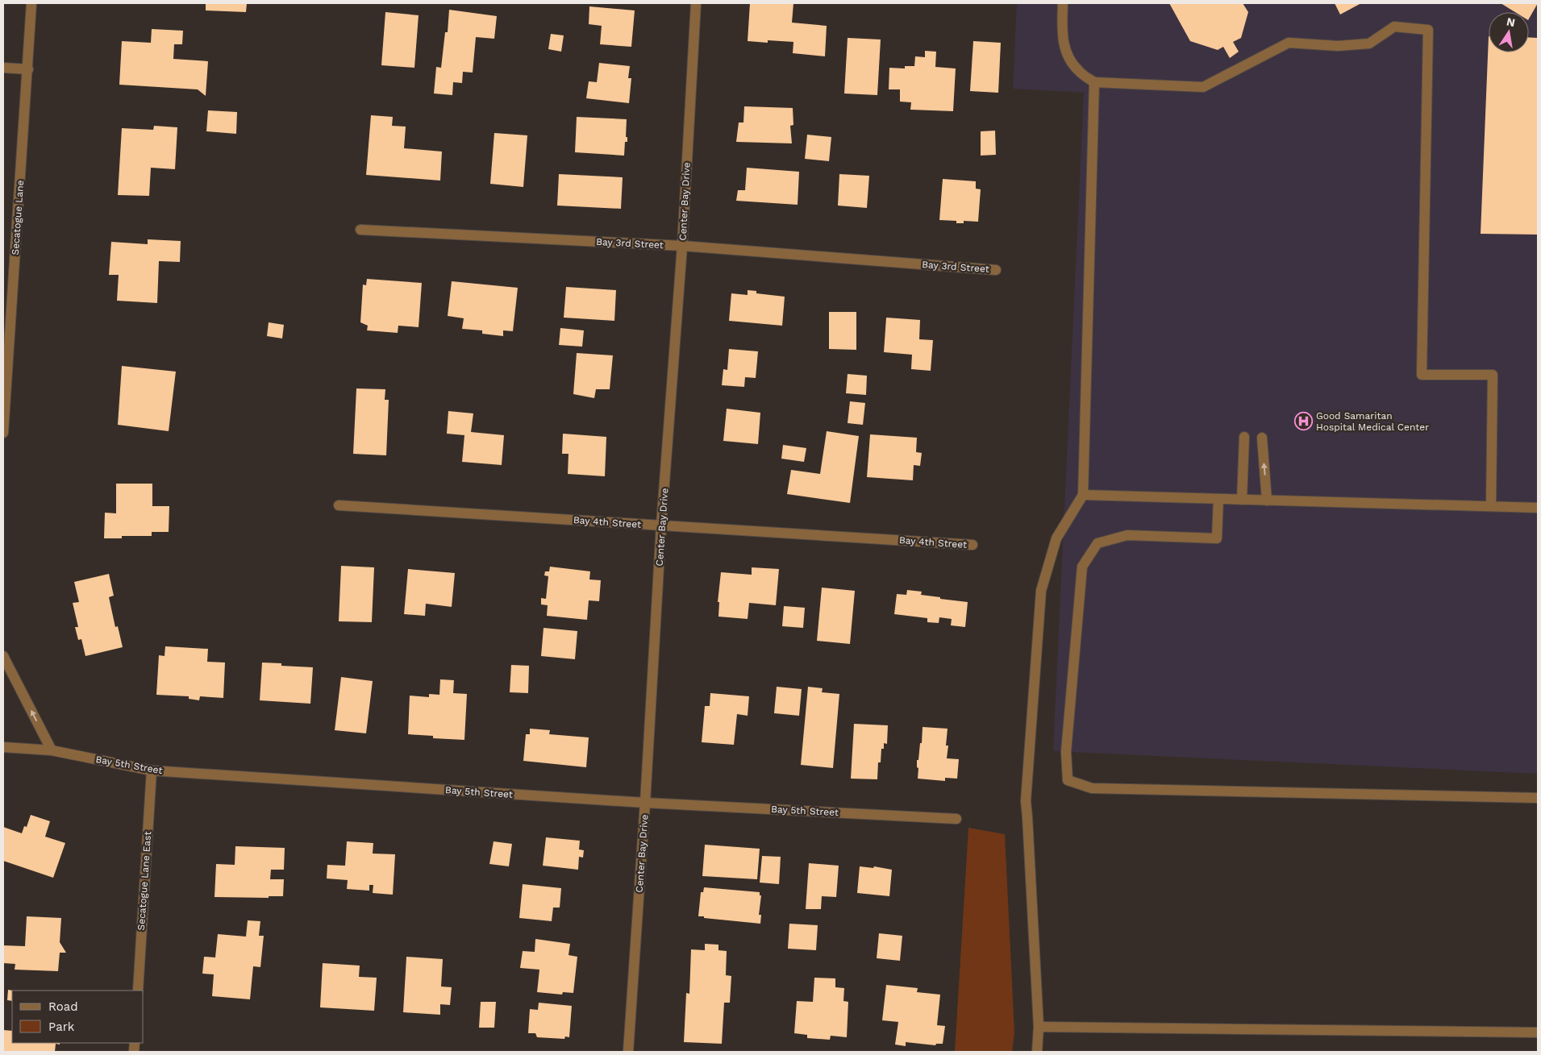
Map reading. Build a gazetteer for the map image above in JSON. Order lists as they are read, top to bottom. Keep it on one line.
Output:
{"streets":{"street":["Center Bay Drive","Secatogue Lane","Bay 3rd Street","Bay 4th Street","Bay 5th Street","Secatogue Lane East"]},"crossings":[["Center Bay Drive","Bay 3rd Street"],["Center Bay Drive","Bay 4th Street"],["Center Bay Drive","Bay 5th Street"],["Bay 5th Street","Secatogue Lane East"]],"places":{"hospital":["Good Samaritan Hospital Medical Center"]},"legend":["Road","Park"],"north":"top"}
